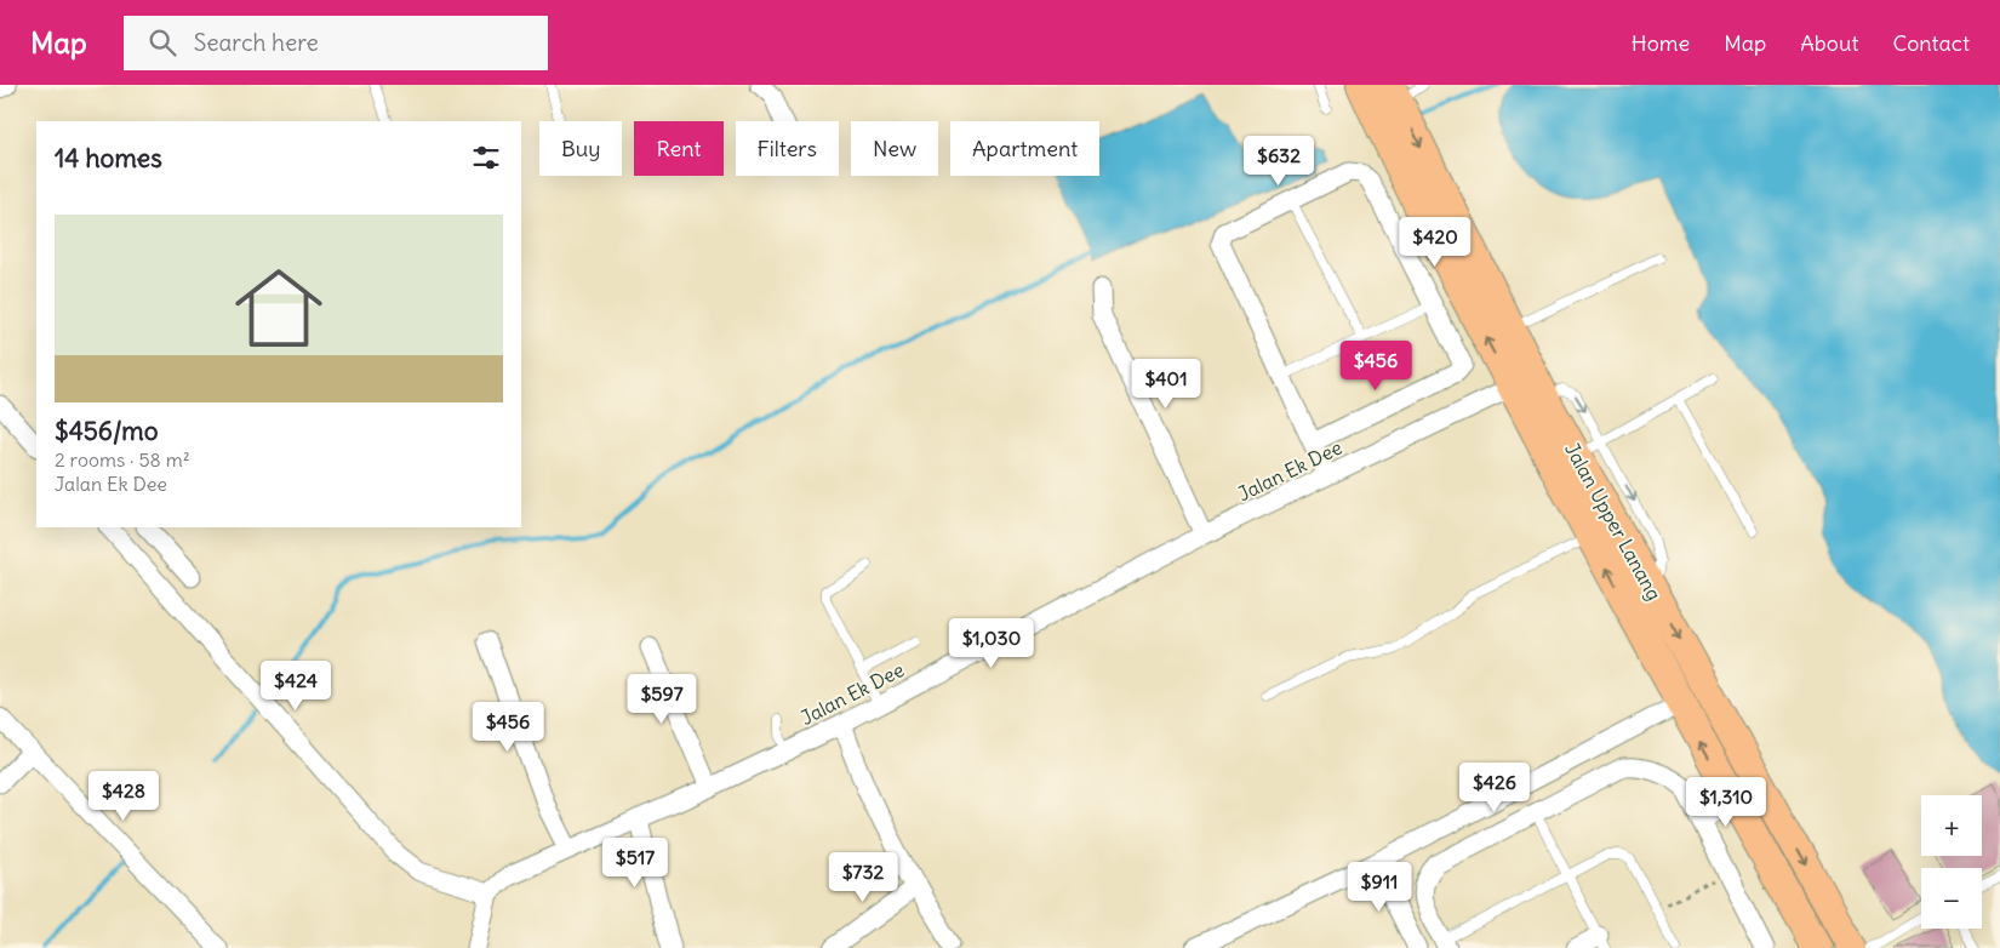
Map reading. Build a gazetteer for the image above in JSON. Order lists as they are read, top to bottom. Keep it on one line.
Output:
{"streets":{"main road":["Jalan Upper Lanang"],"street":["Jalan Ek Dee"]},"crossings":[["Jalan Ek Dee","Jalan Upper Lanang"]],"page":{"header":"Map","search":"Search here","nav":["Home","Map","About","Contact"],"chip":["Buy","Rent","Filters","New","Apartment"],"heading":"14 homes","price":["$632","$420","$456","$401","$1,030","$424","$597","$456","$426","$428","$1,310","$517","$732","$911"],"list":[{"name":"$456/mo","note":"2 rooms · 58 m² · Jalan Ek Dee"}],"map_buttons":["+","−"]}}
